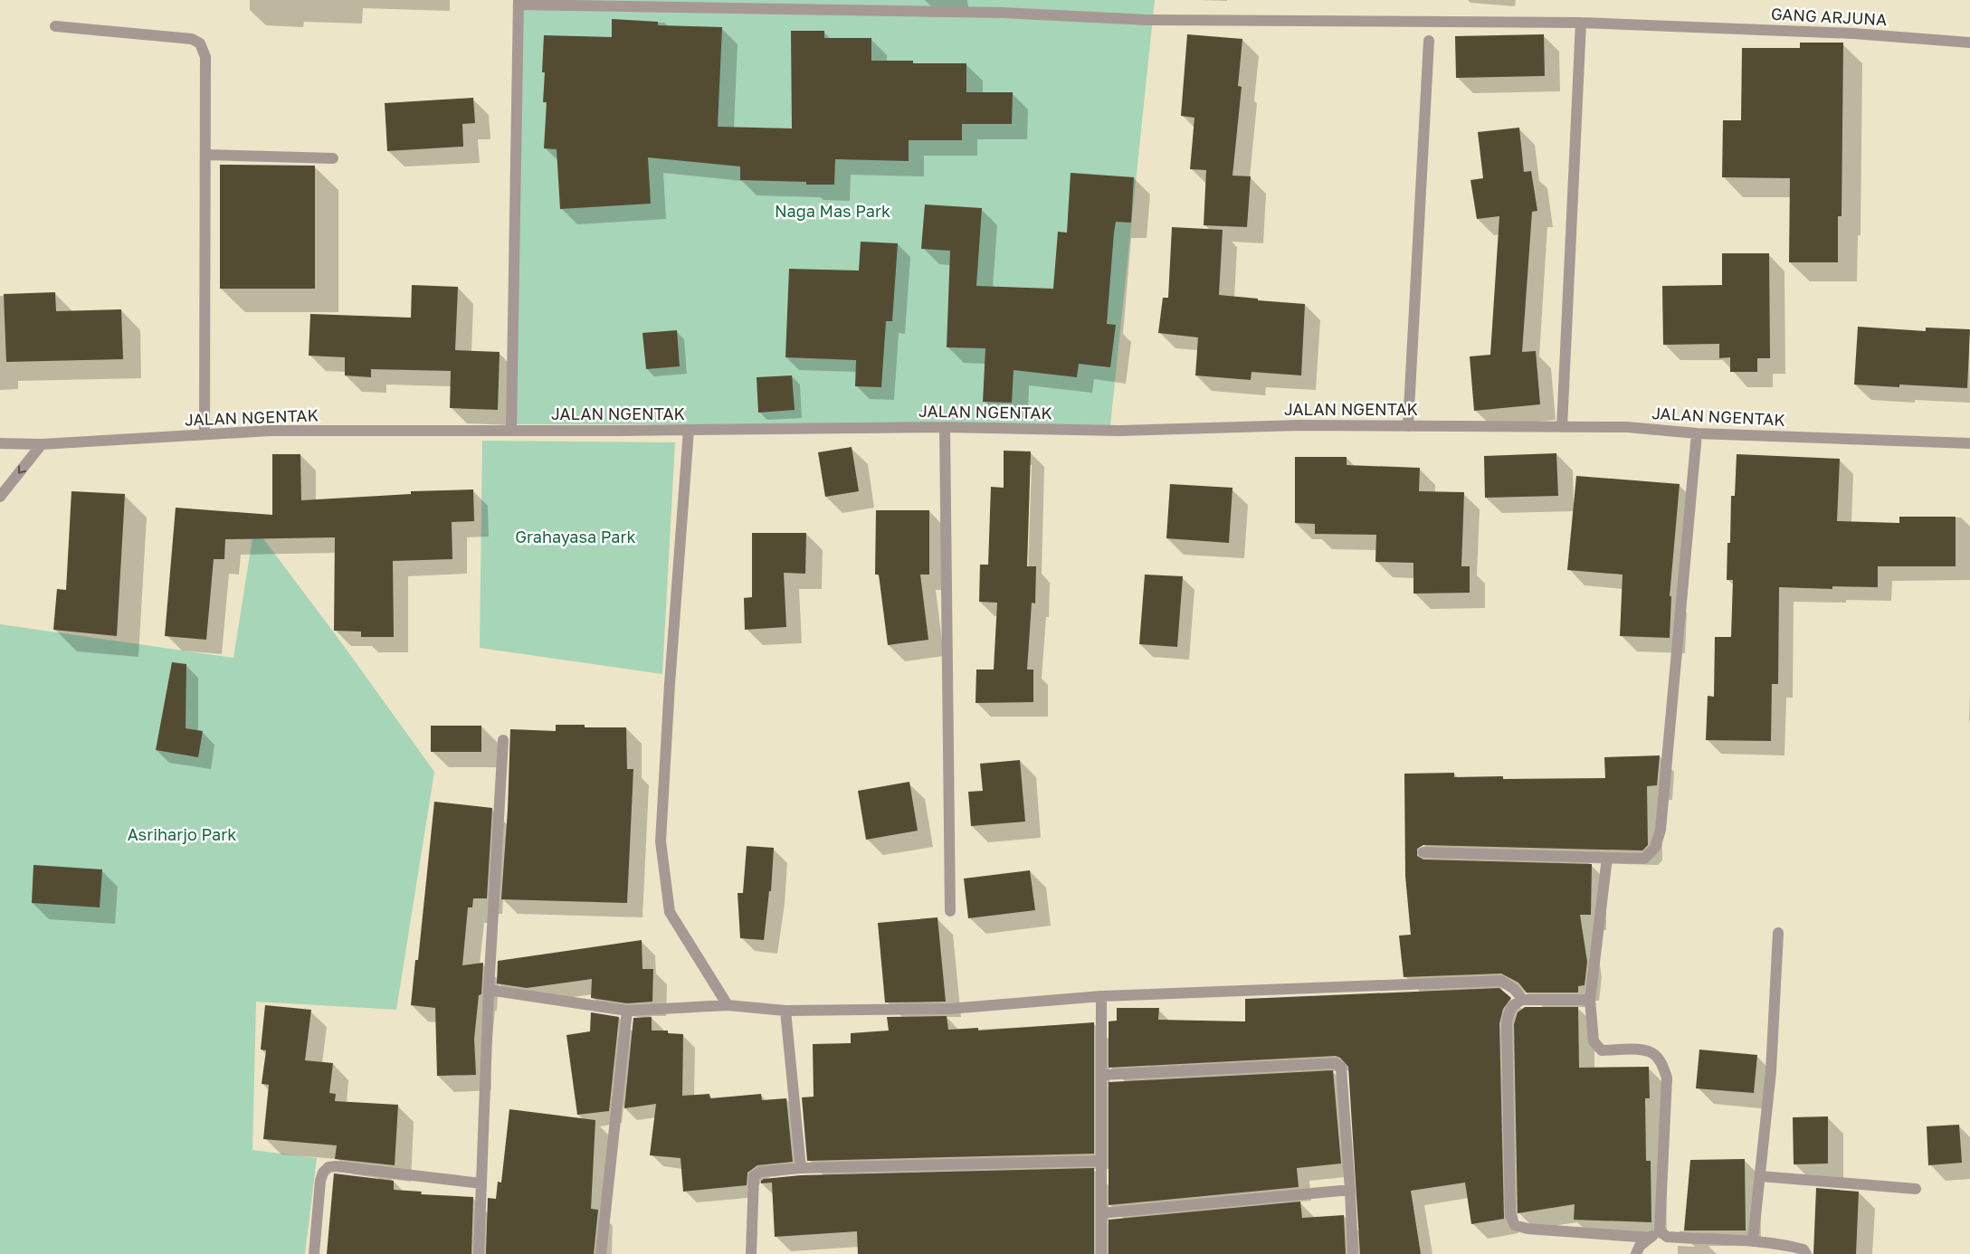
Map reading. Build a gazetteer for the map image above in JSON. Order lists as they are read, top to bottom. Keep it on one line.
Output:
{"streets":{"street":["GANG ARJUNA","JALAN NGENTAK"]},"parks":["Naga Mas Park","Grahayasa Park","Asriharjo Park"]}
